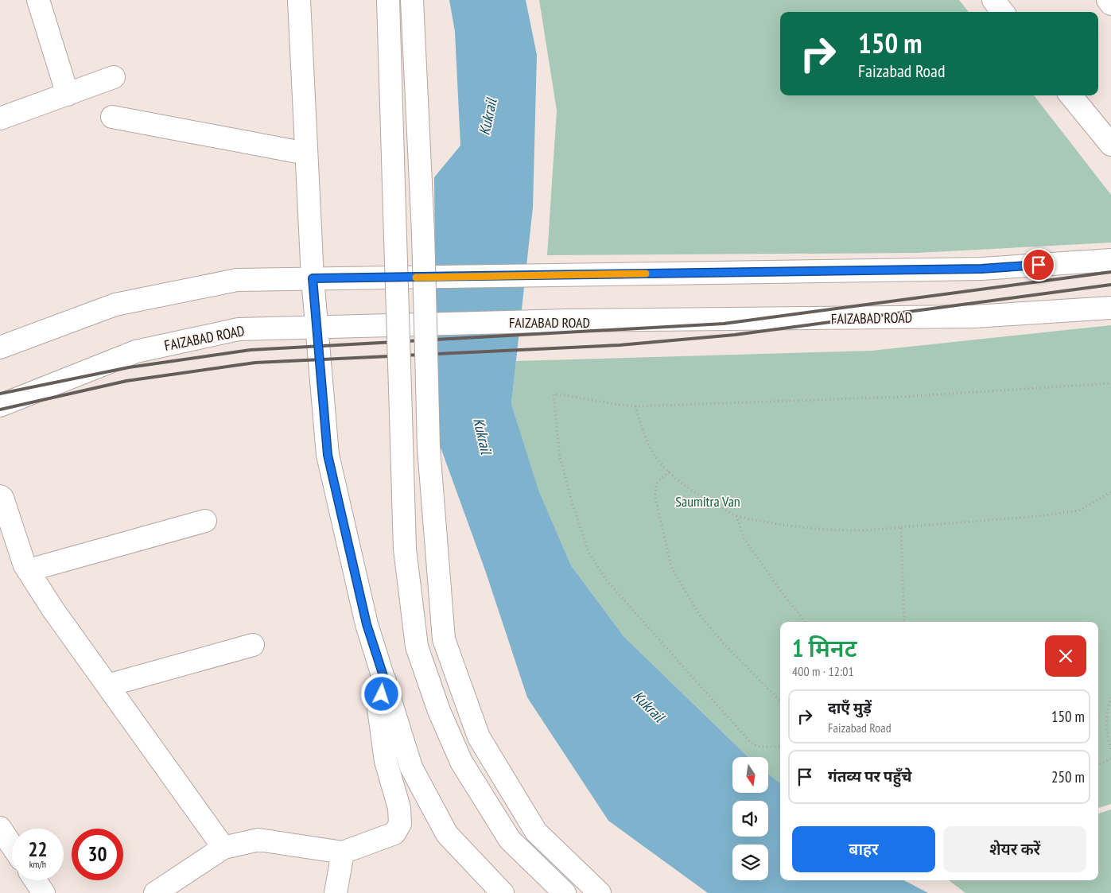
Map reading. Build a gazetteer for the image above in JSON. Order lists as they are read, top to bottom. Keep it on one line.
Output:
{"streets":{"street":["FAIZABAD ROAD"]},"water":["Kukrail"],"parks":["Saumitra Van"],"north":"bottom","page":{"turn":["150 m","Faizabad Road"],"heading":["1 मिनट","400 m · 12:01"],"list":[{"name":"दाएँ मुड़ें","note":"Faizabad Road","value":"150 m"},{"name":"गंतव्य पर पहुँचे","value":"250 m"}],"buttons":["बाहर","शेयर करें"],"speed":"22 km/h","limit":"30"}}
